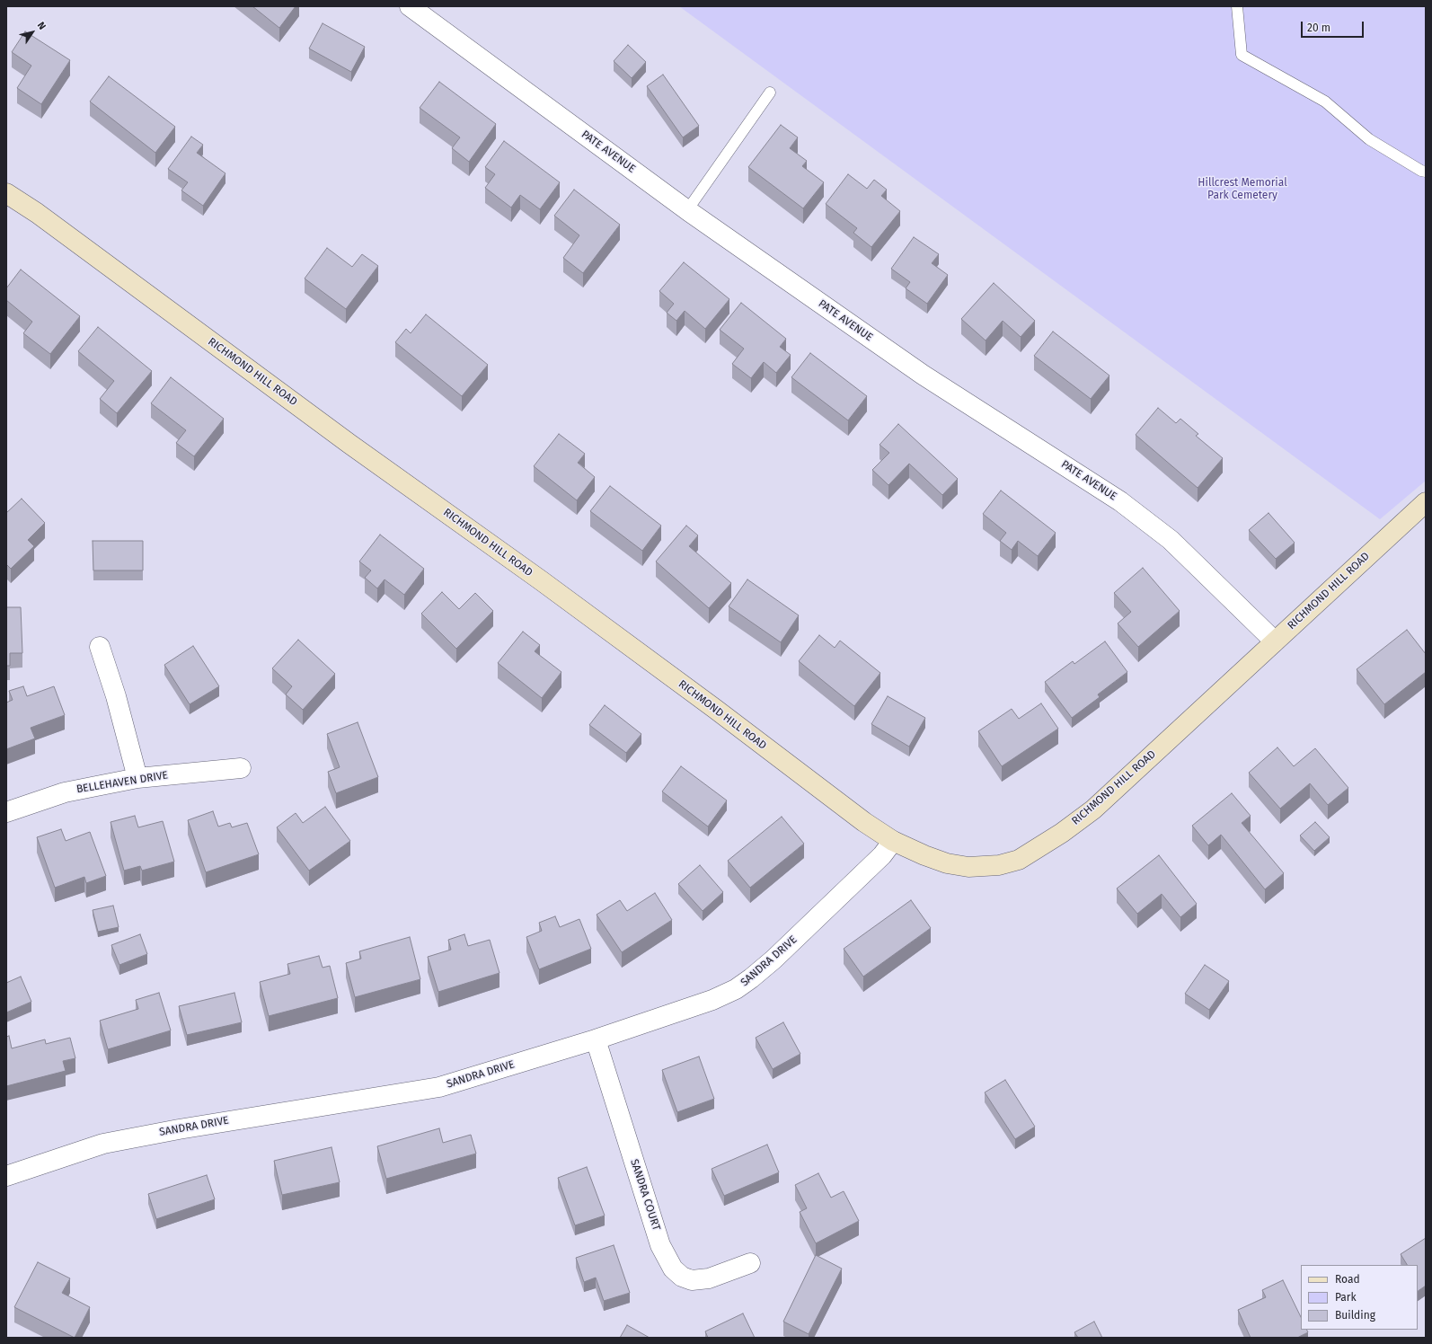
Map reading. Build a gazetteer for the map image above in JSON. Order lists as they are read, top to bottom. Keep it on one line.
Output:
{"streets":{"street":["PATE AVENUE","RICHMOND HILL ROAD","BELLEHAVEN DRIVE","SANDRA DRIVE","SANDRA COURT"]},"crossings":[["PATE AVENUE","RICHMOND HILL ROAD"],["RICHMOND HILL ROAD","SANDRA DRIVE"],["SANDRA DRIVE","SANDRA COURT"]],"parks":["Hillcrest Memorial Park Cemetery"],"legend":["Road","Park","Building"],"scale_bar":"20 m","north":"top right"}
